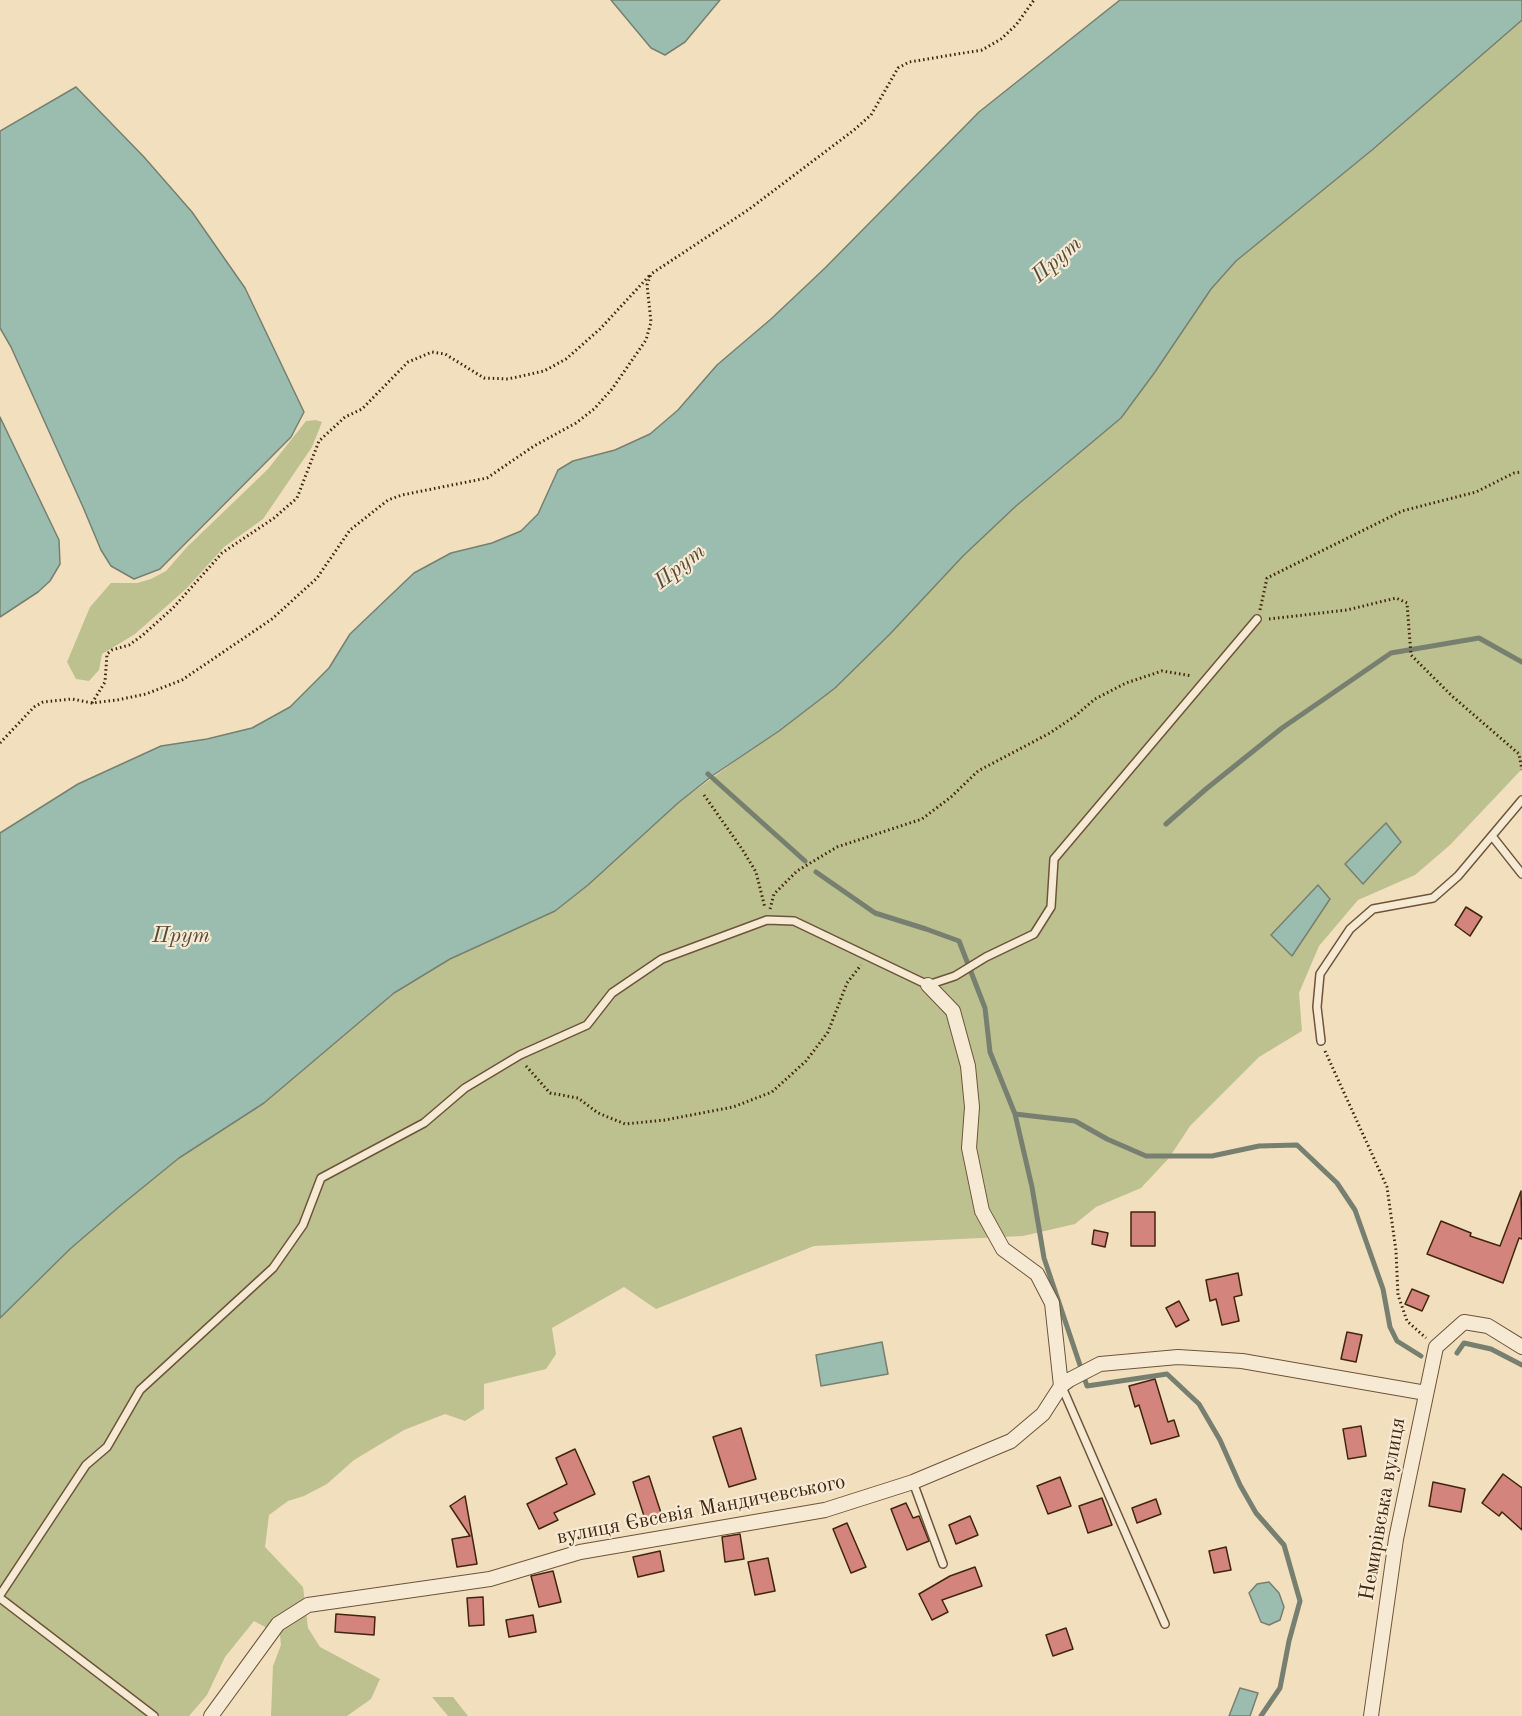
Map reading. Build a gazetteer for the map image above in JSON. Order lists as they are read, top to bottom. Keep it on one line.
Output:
{"streets":{"street":["Немирівська вулиця","вулиця Євсевія Мандичевського"]},"crossings":[["Немирівська вулиця","вулиця Євсевія Мандичевського"]],"water":["Прут"]}
